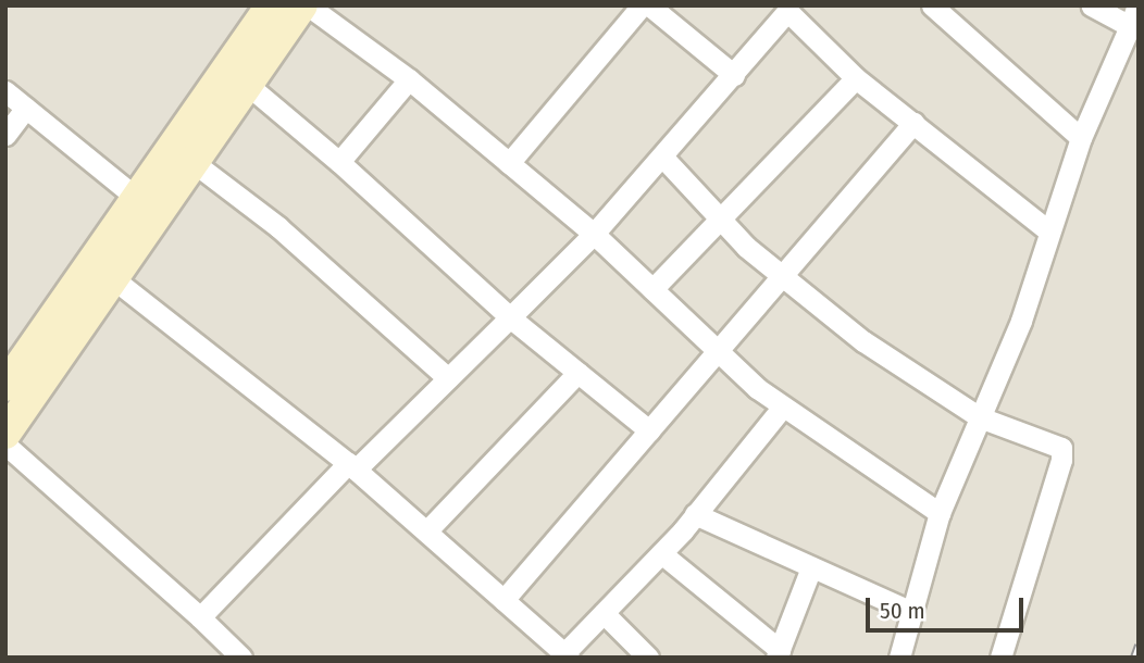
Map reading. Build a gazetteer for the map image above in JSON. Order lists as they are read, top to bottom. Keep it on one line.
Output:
{"scale_bar":"50 m"}
